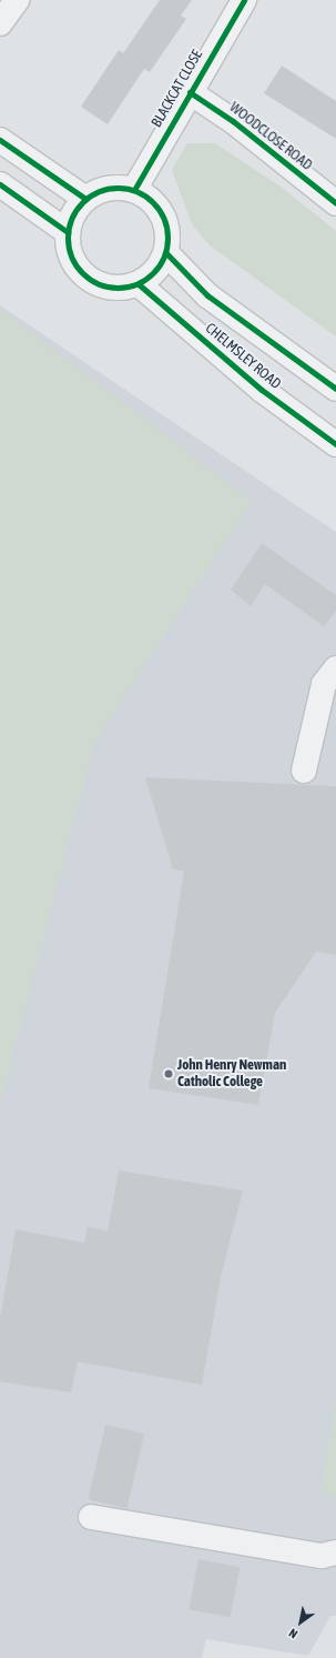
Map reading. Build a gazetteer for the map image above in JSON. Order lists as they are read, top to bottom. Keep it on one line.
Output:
{"streets":{"street":["BLACKCAT CLOSE","WOODCLOSE ROAD","CHELMSLEY ROAD"]},"crossings":[["BLACKCAT CLOSE","WOODCLOSE ROAD"],["BLACKCAT CLOSE","CHELMSLEY ROAD"]],"places":["John Henry Newman Catholic College"],"north":"bottom left"}
